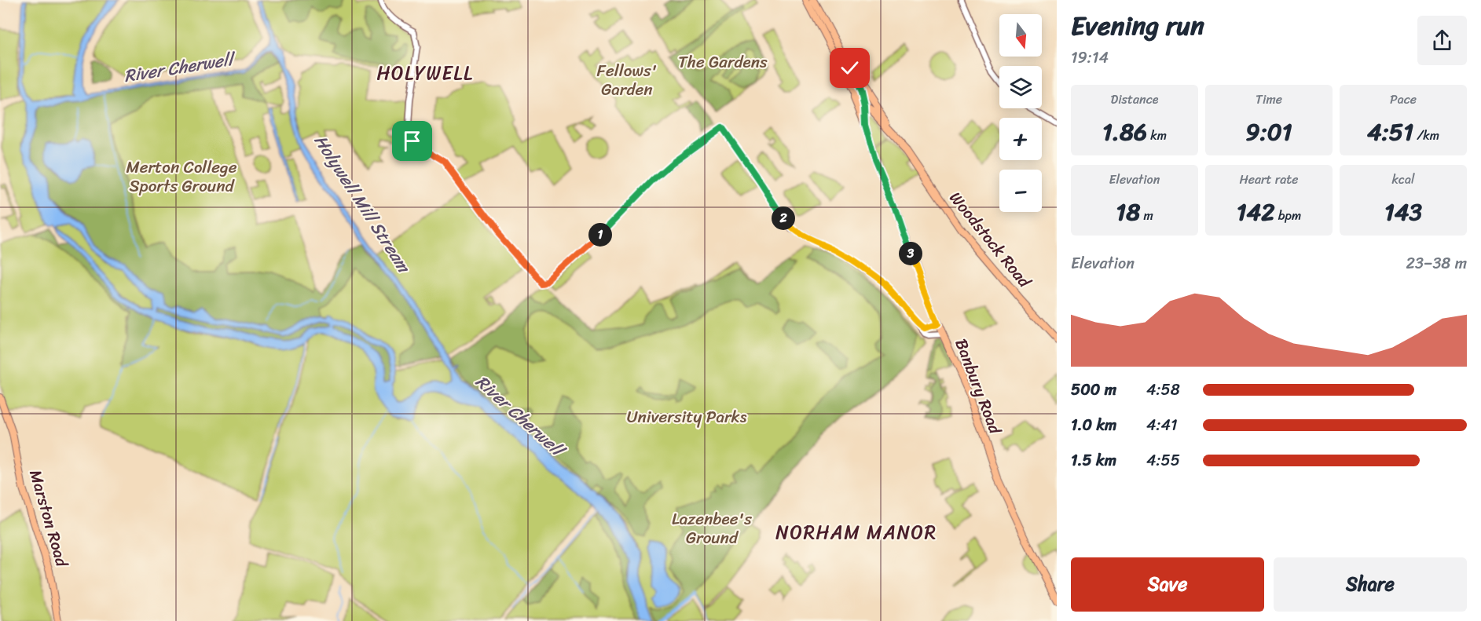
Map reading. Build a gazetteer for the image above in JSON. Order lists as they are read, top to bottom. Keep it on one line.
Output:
{"streets":{"main road":["Woodstock Road","Banbury Road","Marston Road"]},"districts":["HOLYWELL","NORHAM MANOR"],"water":["River Cherwell","Holywell Mill Stream"],"parks":["The Gardens","Fellows' Garden","Merton College Sports Ground","University Parks","Lazenbee's Ground"],"north":"bottom","page":{"heading":["Evening run","19:14"],"map_buttons":["+","−"],"stats":[["Distance","1.86 km"],["Time","9:01"],["Pace","4:51 /km"],["Elevation","18 m"],["Heart rate","142 bpm"],["kcal","143"]],"pins":["2","1","3"],"chart":["Elevation","23–38 m"],"list":[{"name":"500 m","note":"4:58"},{"name":"1.0 km","note":"4:41"},{"name":"1.5 km","note":"4:55"}],"buttons":["Save","Share"]}}
